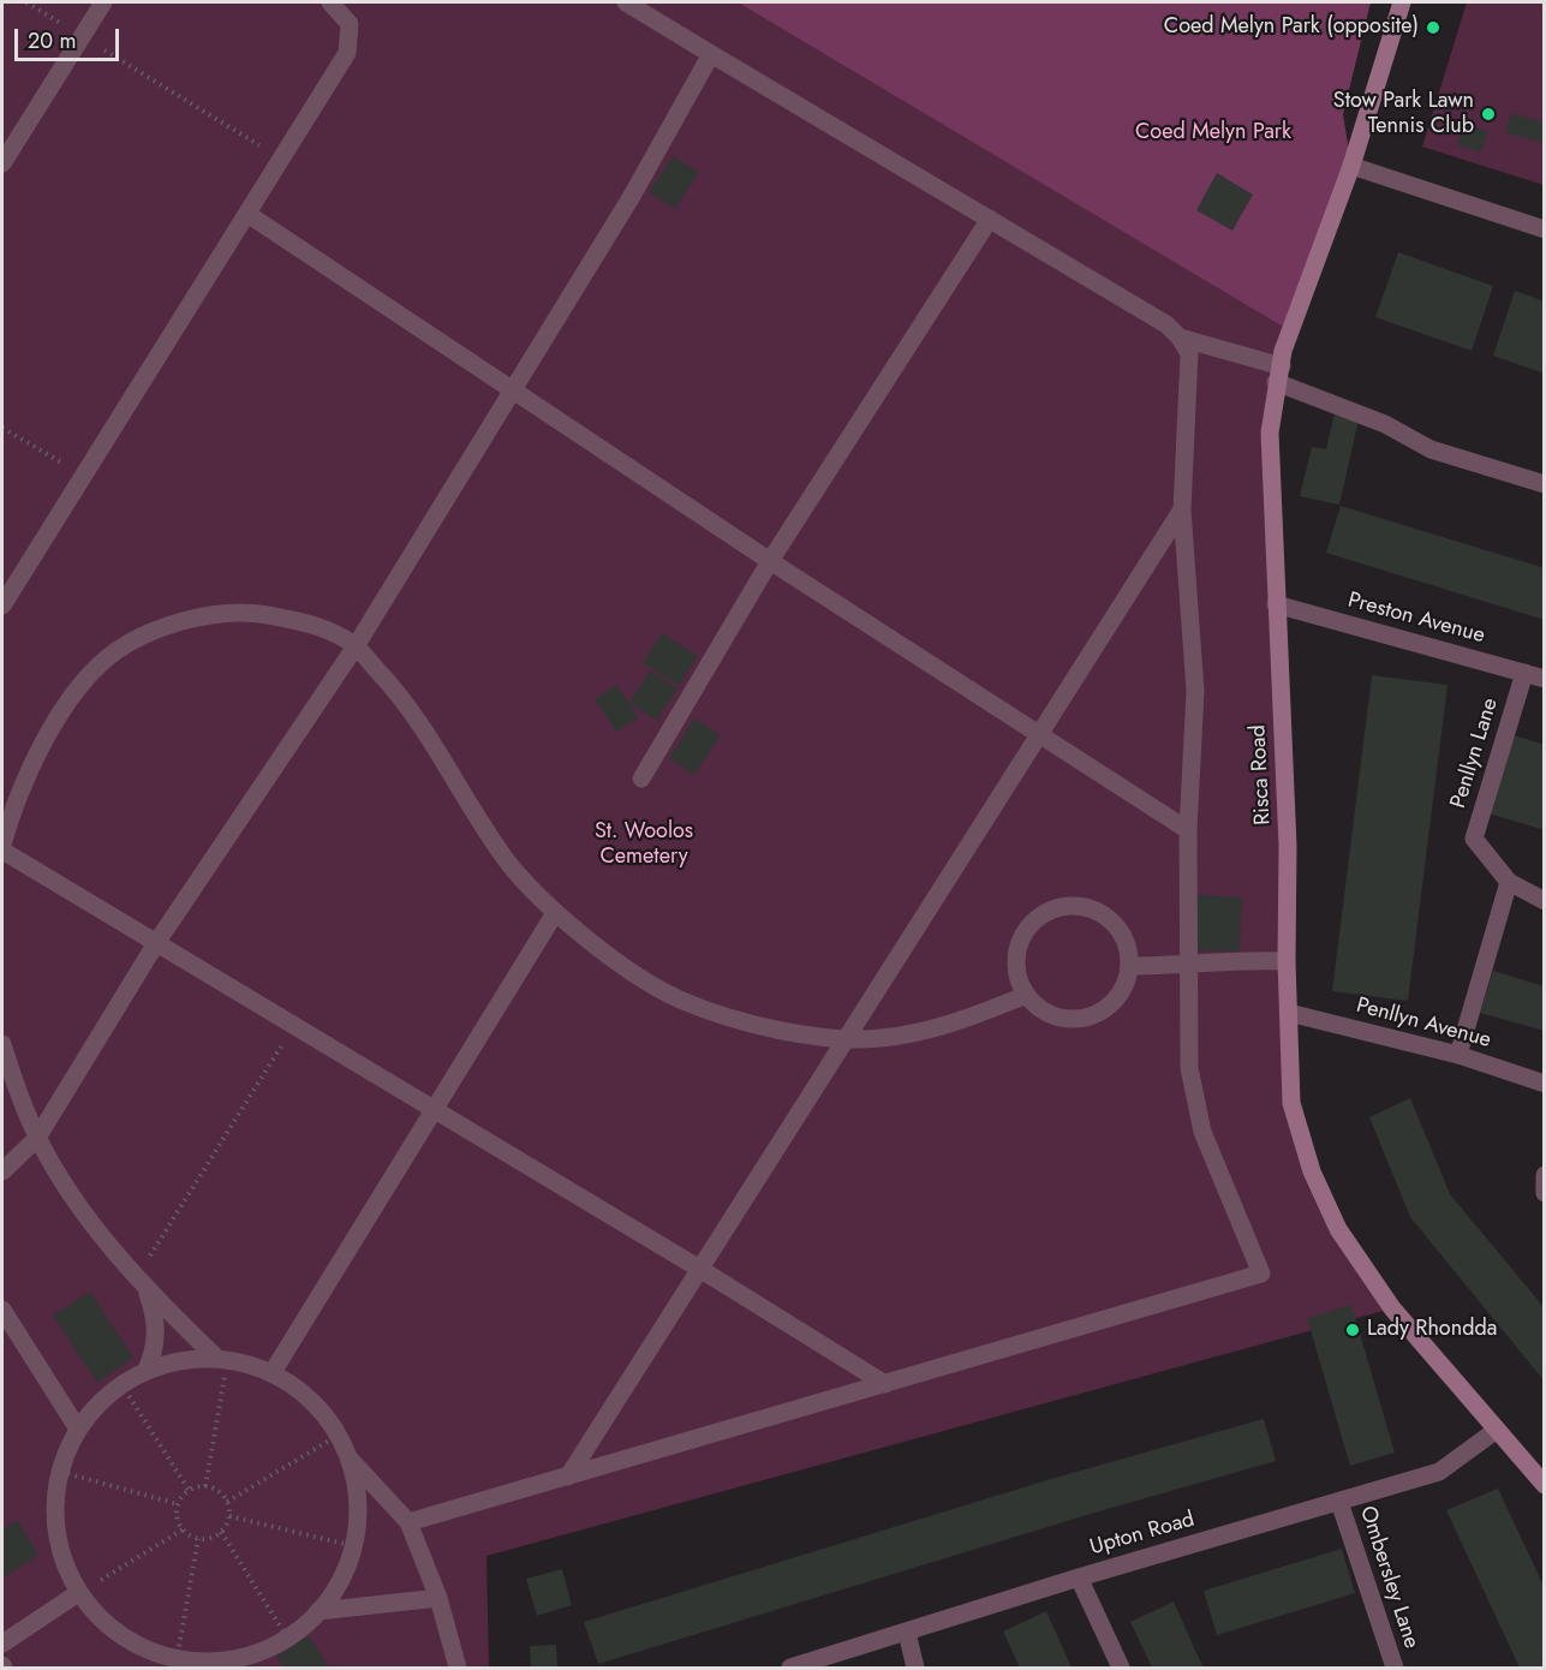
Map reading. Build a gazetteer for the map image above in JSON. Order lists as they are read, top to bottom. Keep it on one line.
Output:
{"streets":{"main road":["Risca Road"],"street":["Preston Avenue","Penllyn Lane","Penllyn Avenue","Upton Road","Ombersley Lane"]},"crossings":[["Preston Avenue","Penllyn Lane"],["Preston Avenue","Risca Road"],["Risca Road","Penllyn Avenue"],["Risca Road","Upton Road"],["Upton Road","Ombersley Lane"]],"parks":["Coed Melyn Park","St. Woolos Cemetery"],"places":["Coed Melyn Park (opposite)","Stow Park Lawn Tennis Club","Lady Rhondda"],"scale_bar":"20 m"}
